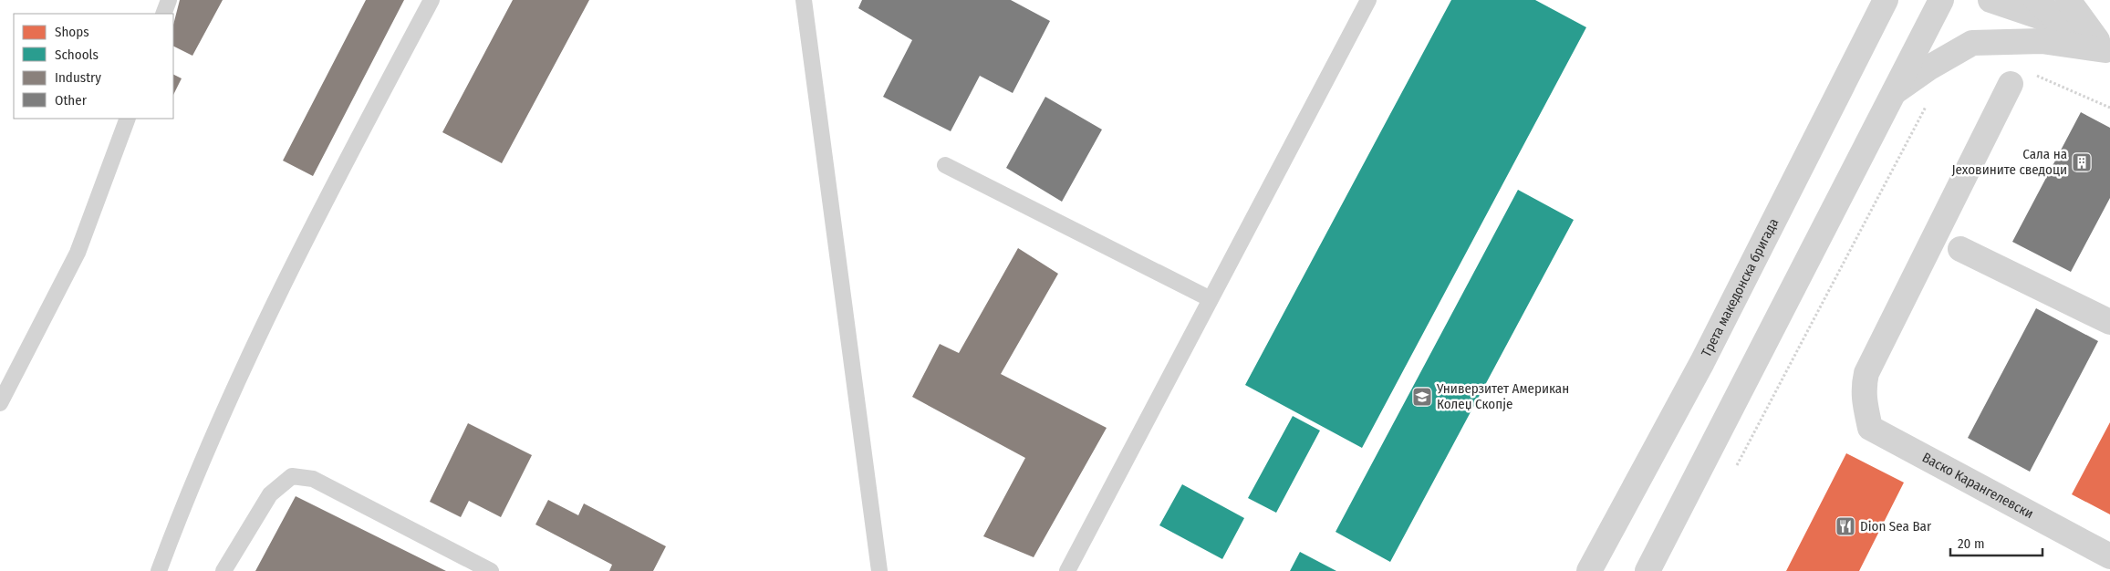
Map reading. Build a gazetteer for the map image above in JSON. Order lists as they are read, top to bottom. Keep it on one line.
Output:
{"streets":{"street":["Трета македонска бригада","Васко Карангелевски"]},"places":{"building":["Сала на Јеховините сведоци"],"school or university":["Универзитет Американ Колеџ Скопје"],"restaurant":["Dion Sea Bar"]},"legend":["Shops","Schools","Industry","Other"],"scale_bar":"20 m"}
